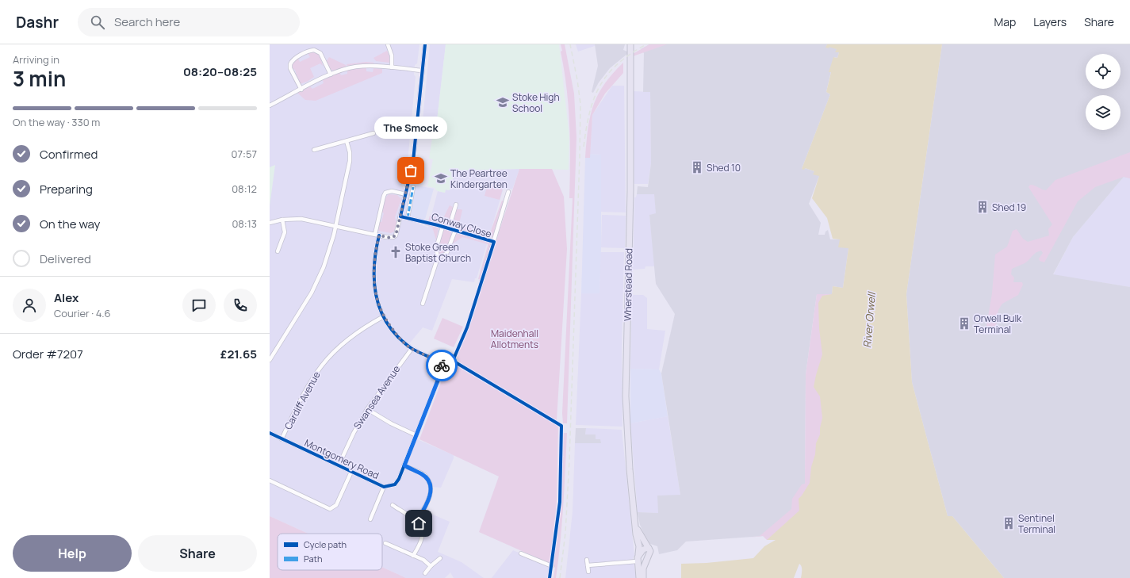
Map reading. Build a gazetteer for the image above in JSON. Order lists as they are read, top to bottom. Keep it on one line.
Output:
{"streets":{"main road":["Wherstead Road"],"street":["Conway Close","Swansea Avenue","Cardiff Avenue","Montgomery Road"]},"crossings":[["Swansea Avenue","Montgomery Road"],["Cardiff Avenue","Montgomery Road"]],"water":["River Orwell"],"parks":["Maidenhall Allotments"],"places":{"school or university":["Stoke High School","The Peartree Kindergarten"],"building":["Shed 10","Shed 19","Orwell Bulk Terminal","Sentinel Terminal"],"other":["The Smock"],"church":["Stoke Green Baptist Church"]},"legend":["Cycle path","Path"],"page":{"header":"Dashr","search":"Search here","nav":["Map","Layers","Share"],"heading":["3 min","Arriving in","08:20–08:25"],"panel":["Alex","Courier · 4.6","Order #7207","£21.65"],"bar":"On the way · 330 m","bubble":"The Smock","list":[["Confirmed","07:57"],["Preparing","08:12"],["On the way","08:13"],"Delivered"],"buttons":["Help","Share"]}}
